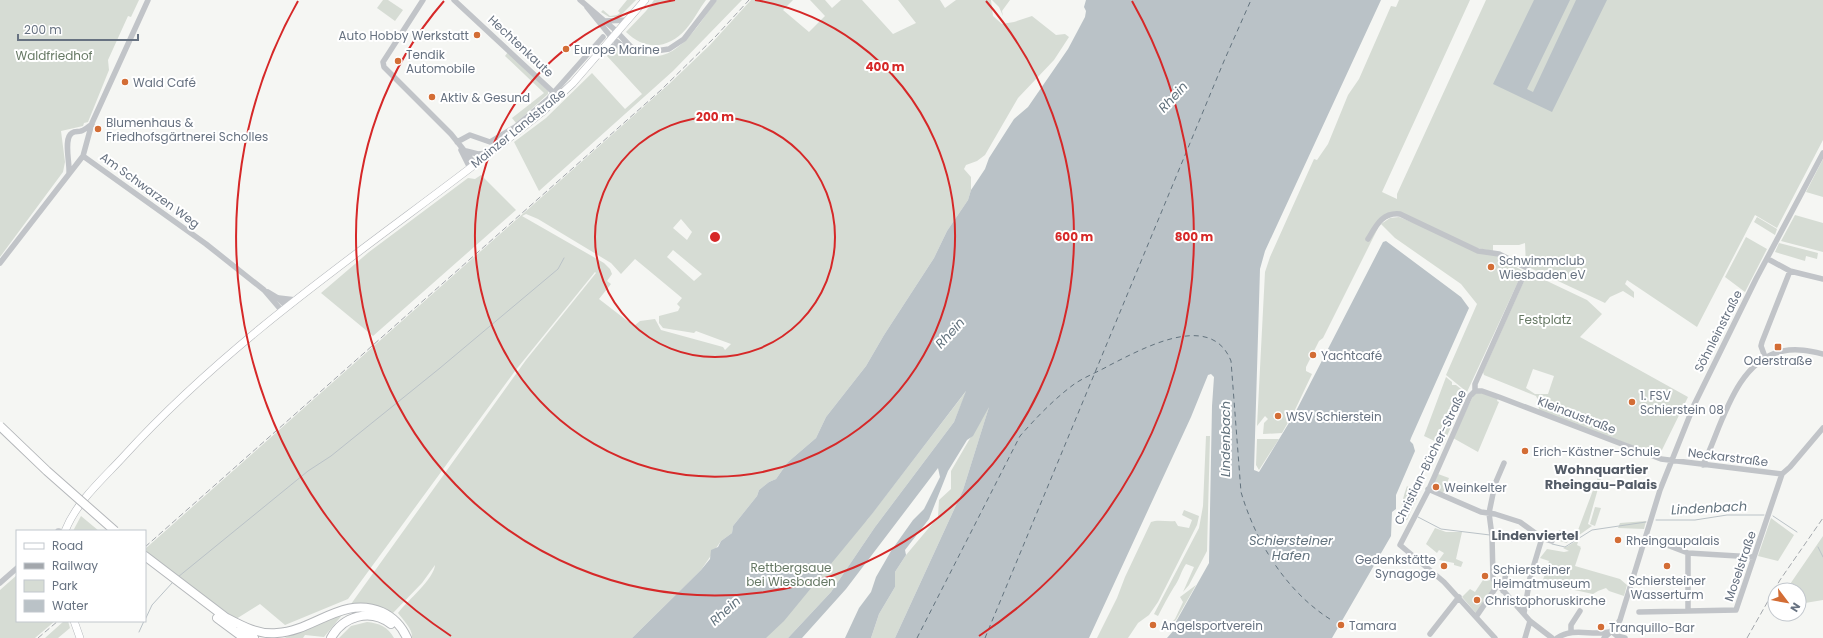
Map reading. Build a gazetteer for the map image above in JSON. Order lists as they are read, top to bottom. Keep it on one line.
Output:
{"streets":{"main road":["Mainzer Landstraße"],"street":["Hechtenkaute","Am Schwarzen Weg","Söhnleinstraße","Kleinaustraße","Christian-Bücher-Straße","Neckarstraße","Moselstraße"]},"crossings":[["Hechtenkaute","Mainzer Landstraße"],["Mainzer Landstraße","Am Schwarzen Weg"],["Söhnleinstraße","Kleinaustraße"],["Söhnleinstraße","Neckarstraße"],["Kleinaustraße","Christian-Bücher-Straße"],["Kleinaustraße","Neckarstraße"],["Neckarstraße","Moselstraße"]],"districts":["Wohnquartier Rheingau-Palais","Lindenviertel"],"water":["Rhein","Lindenbach","Schiersteiner Hafen"],"parks":["Waldfriedhof","Festplatz","Rettbergsaue bei Wiesbaden"],"places":{"other":["Auto Hobby Werkstatt","Europe Marine","Tendik Automobile","Wald Café","Aktiv & Gesund","Blumenhaus & Friedhofsgärtnerei Scholles","Schwimmclub Wiesbaden eV","Yachtcafé","1. FSV Schierstein 08","WSV Schierstein","Erich-Kästner-Schule","Weinkelter","Rheingaupalais","Gedenkstätte Synagoge","Schiersteiner Wasserturm","Schiersteiner Heimatmuseum","Christophoruskirche","Angelsportverein","Tamara","Tranquillo-Bar"],"transit":["Oderstraße"]},"legend":["Road","Railway","Park","Water"],"scale_bar":"200 m","north":"bottom right","rings":["400 m","200 m","600 m","800 m"]}
